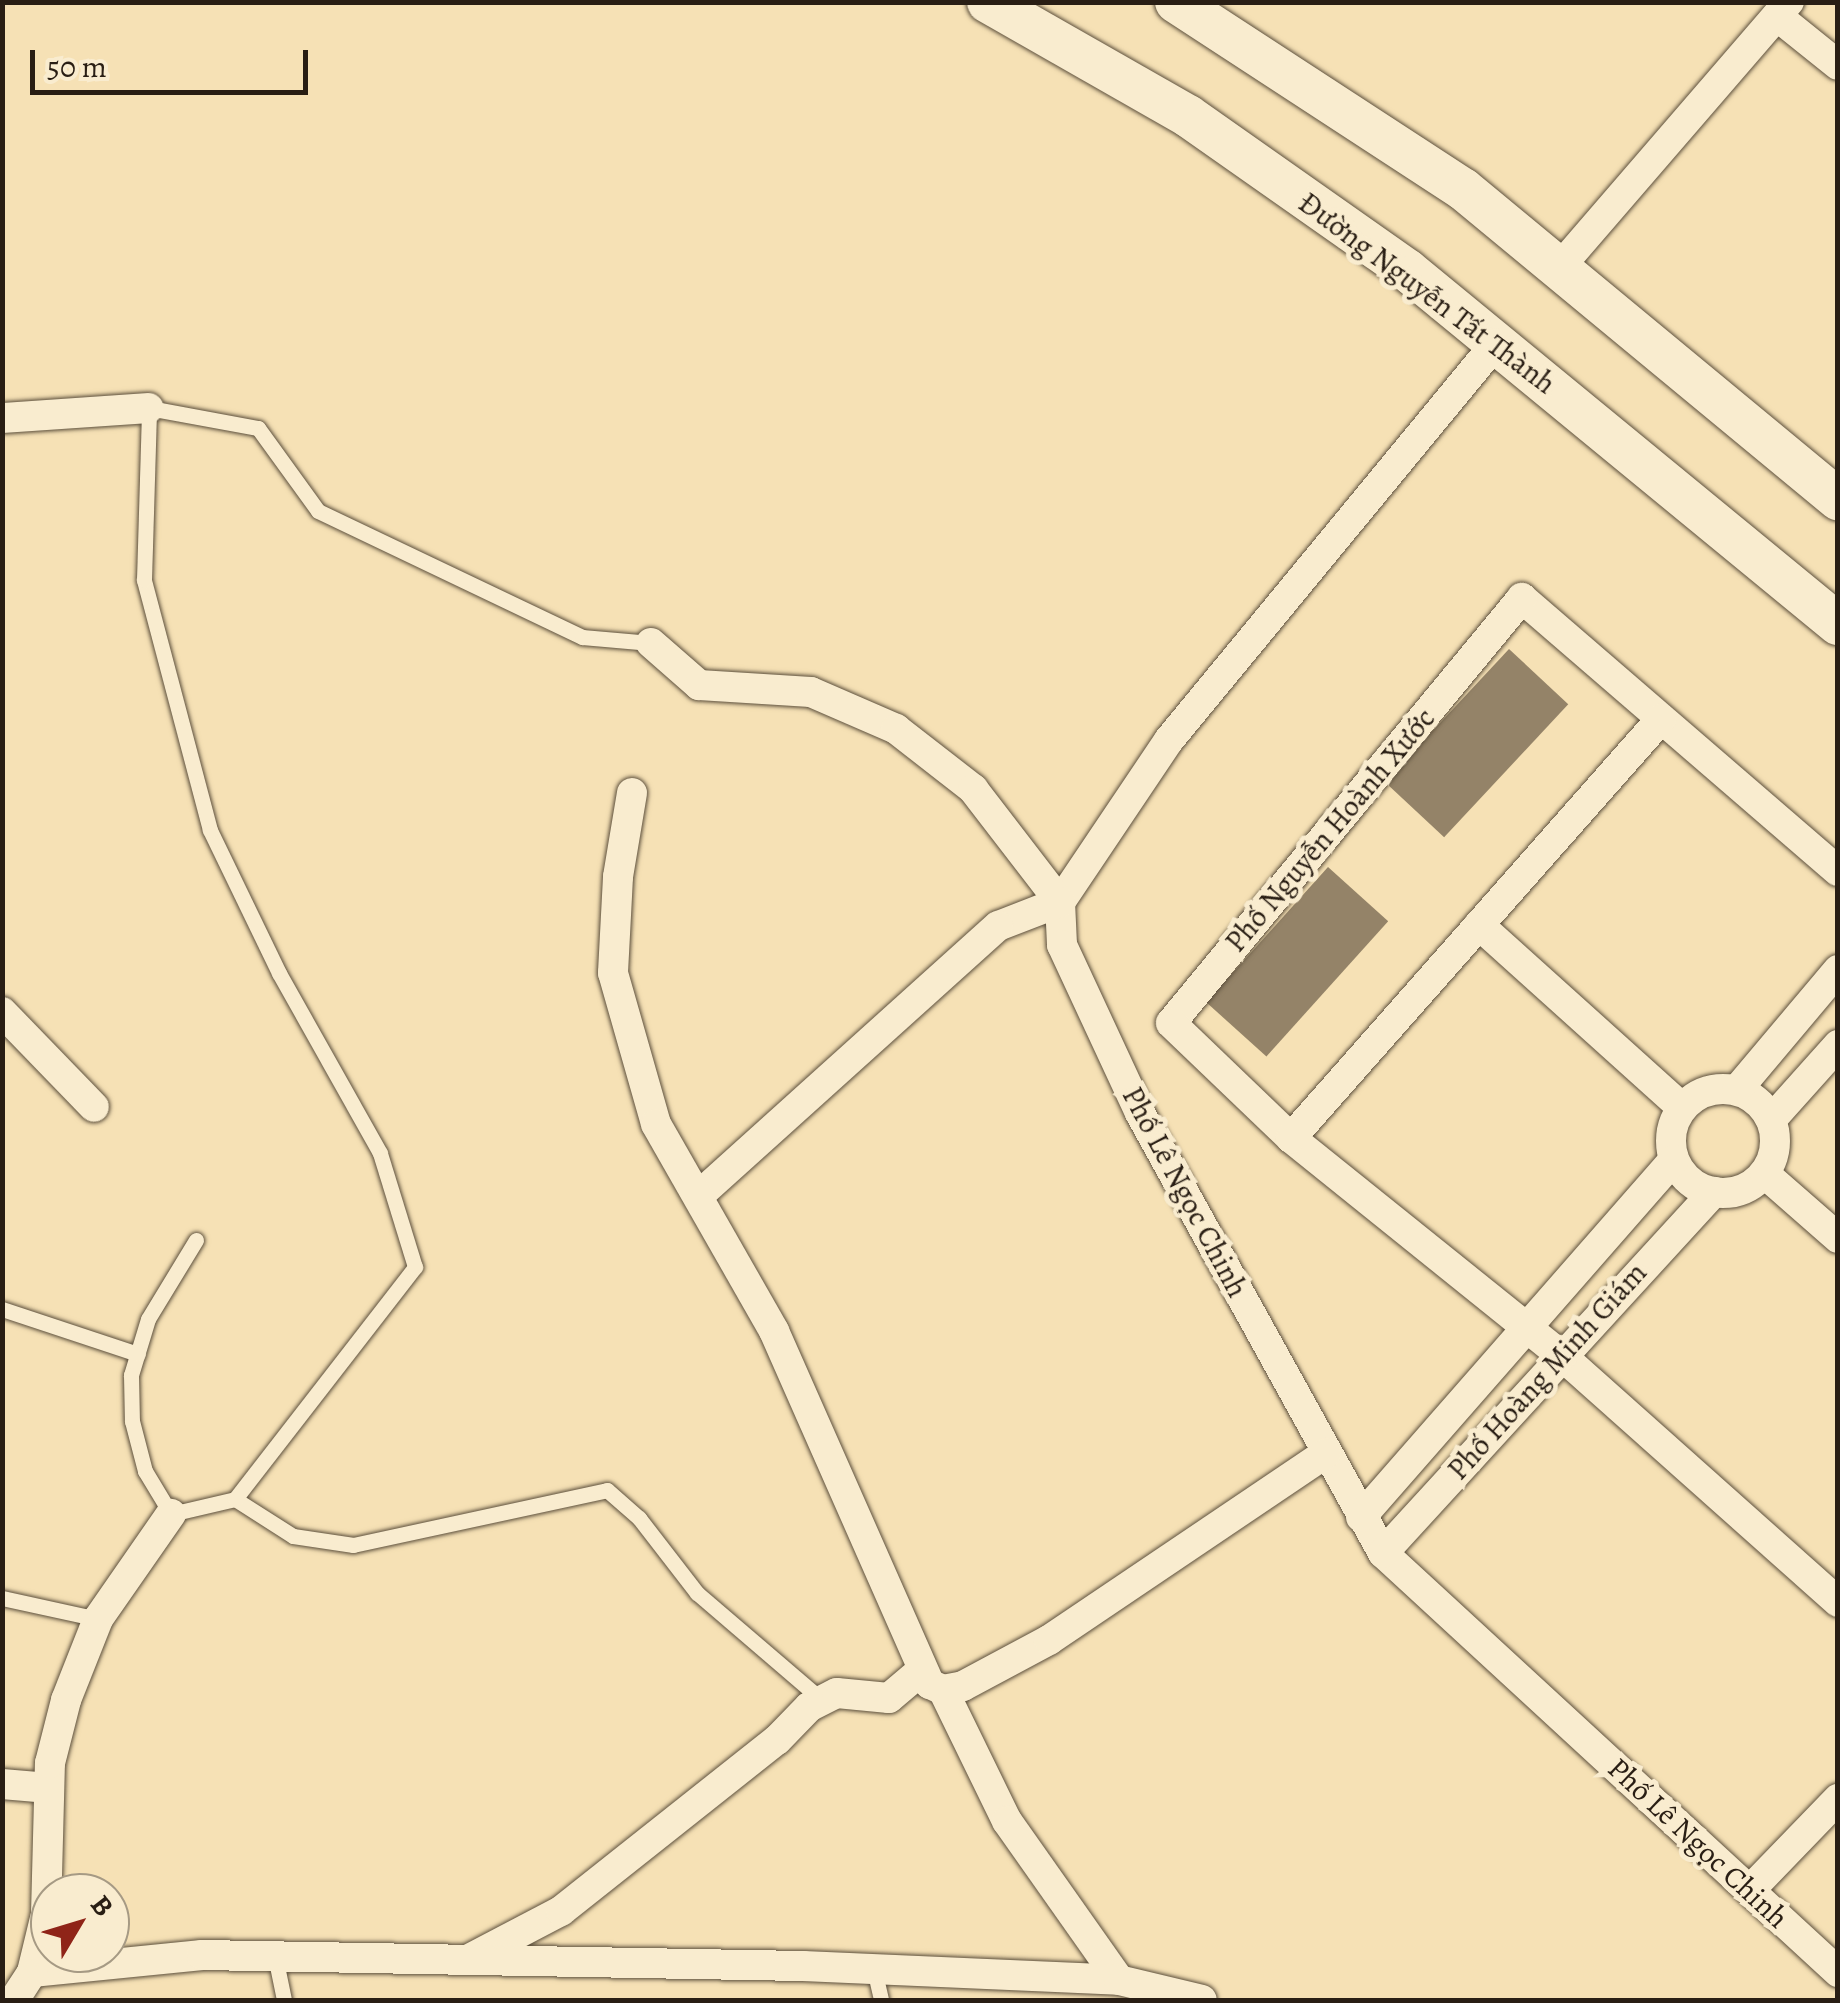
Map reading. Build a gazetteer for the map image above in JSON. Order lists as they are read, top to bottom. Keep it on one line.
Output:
{"streets":{"main road":["Đường Nguyễn Tất Thành"],"street":["Phố Nguyễn Hoành Xước","Phố Lê Ngọc Chinh","Phố Hoàng Minh Giám"]},"crossings":[["Phố Nguyễn Hoành Xước","Phố Hoàng Minh Giám"],["Phố Lê Ngọc Chinh","Phố Hoàng Minh Giám"]],"scale_bar":"50 m","north":"top right"}
